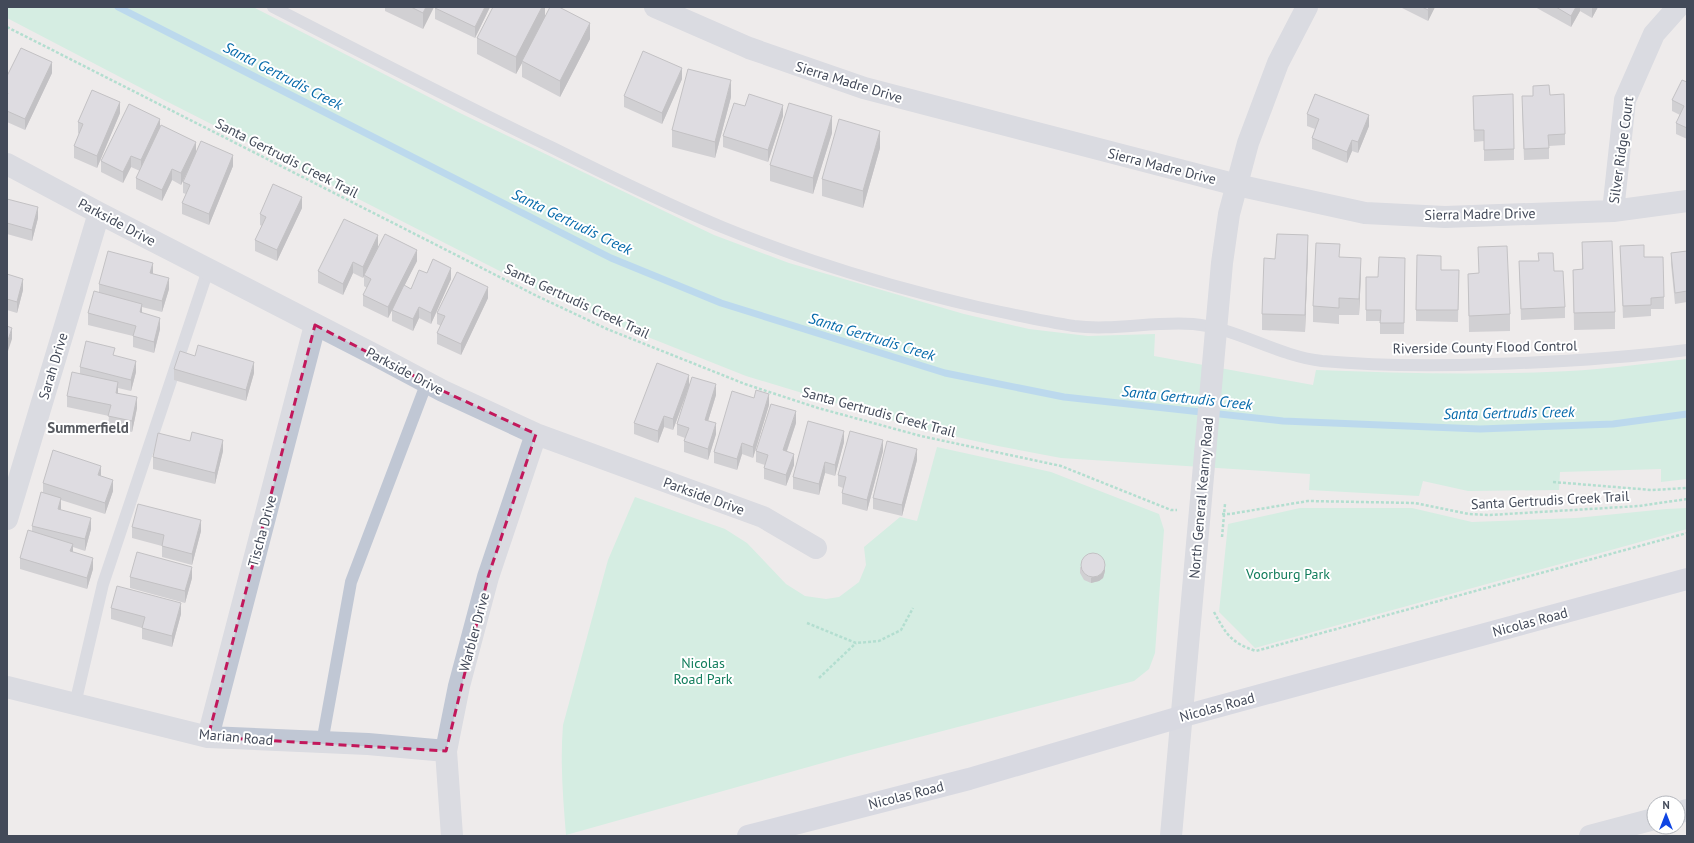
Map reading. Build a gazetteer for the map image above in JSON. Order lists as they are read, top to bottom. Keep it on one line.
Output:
{"streets":{"main road":["Nicolas Road"],"street":["Sierra Madre Drive","Silver Ridge Court","Parkside Drive","Sarah Drive","North General Kearny Road","Tischa Drive","Warbler Drive","Marian Road"],"lane":["Riverside County Flood Control"],"path":["Santa Gertrudis Creek Trail"]},"crossings":[["Sierra Madre Drive","Silver Ridge Court"],["Sierra Madre Drive","North General Kearny Road"],["Parkside Drive","Sarah Drive"],["Parkside Drive","Tischa Drive"],["Parkside Drive","Warbler Drive"],["Riverside County Flood Control","North General Kearny Road"],["North General Kearny Road","Nicolas Road"],["Tischa Drive","Marian Road"],["Warbler Drive","Marian Road"]],"districts":["Summerfield"],"water":["Santa Gertrudis Creek"],"parks":["Voorburg Park","Nicolas Road Park"],"north":"top"}
